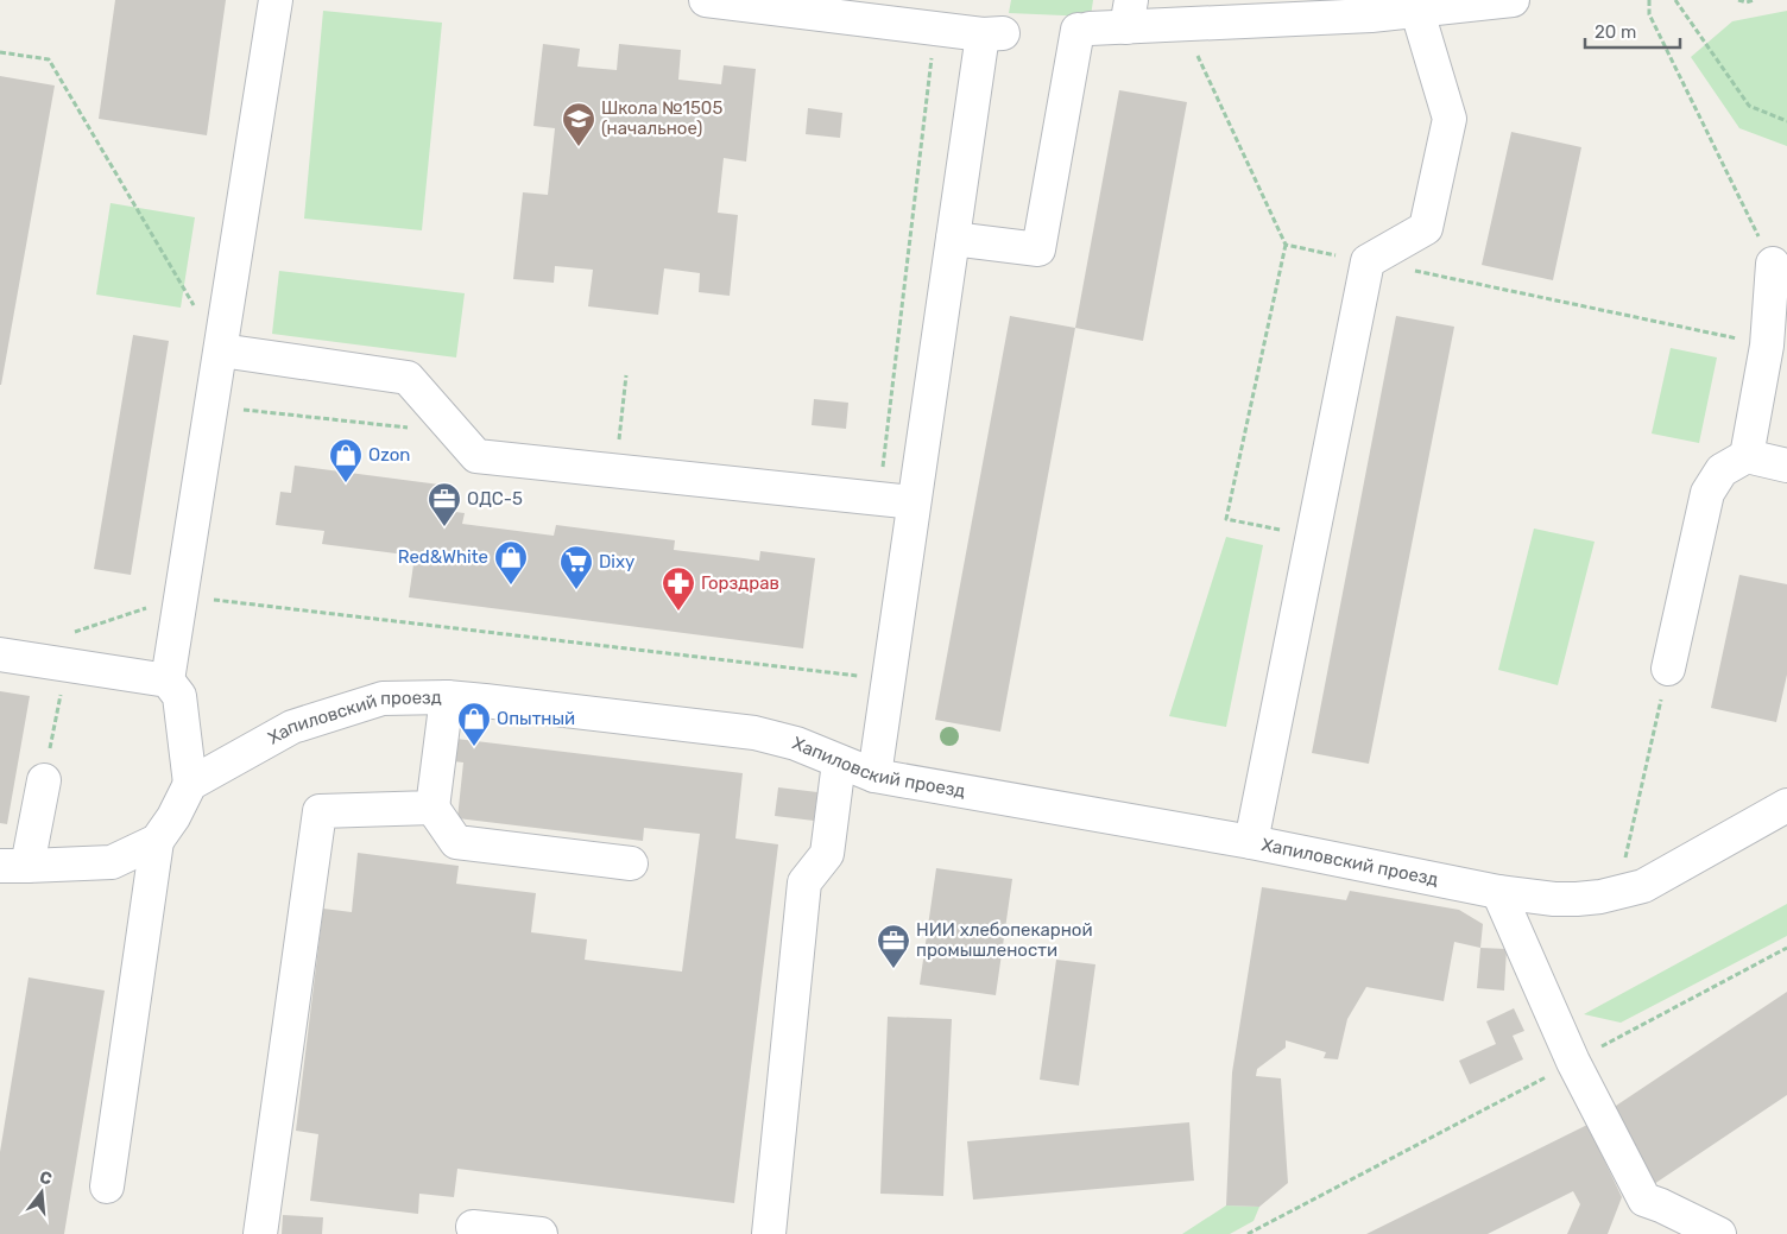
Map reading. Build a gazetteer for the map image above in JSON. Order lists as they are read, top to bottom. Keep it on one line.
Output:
{"streets":{"street":["Хапиловский проезд"]},"places":{"school or university":["Школа №1505 (начальное)"],"shop":["Ozon","Red&White","Опытный"],"office":["ОДС-5","НИИ хлебопекарной промышлености"],"supermarket":["Dixy"],"pharmacy":["Горздрав"]},"scale_bar":"20 m","north":"top"}
